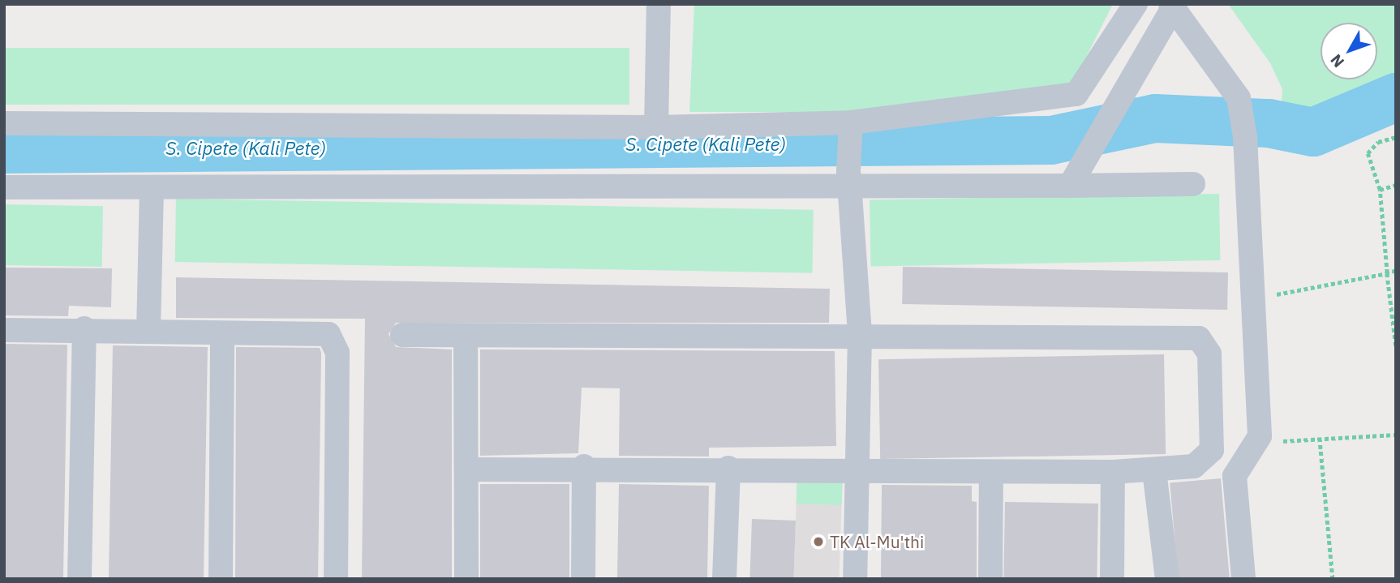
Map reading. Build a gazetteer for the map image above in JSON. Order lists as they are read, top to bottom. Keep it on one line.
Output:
{"water":["S. Cipete (Kali Pete)"],"places":["TK Al-Mu'thi"],"north":"bottom left"}
